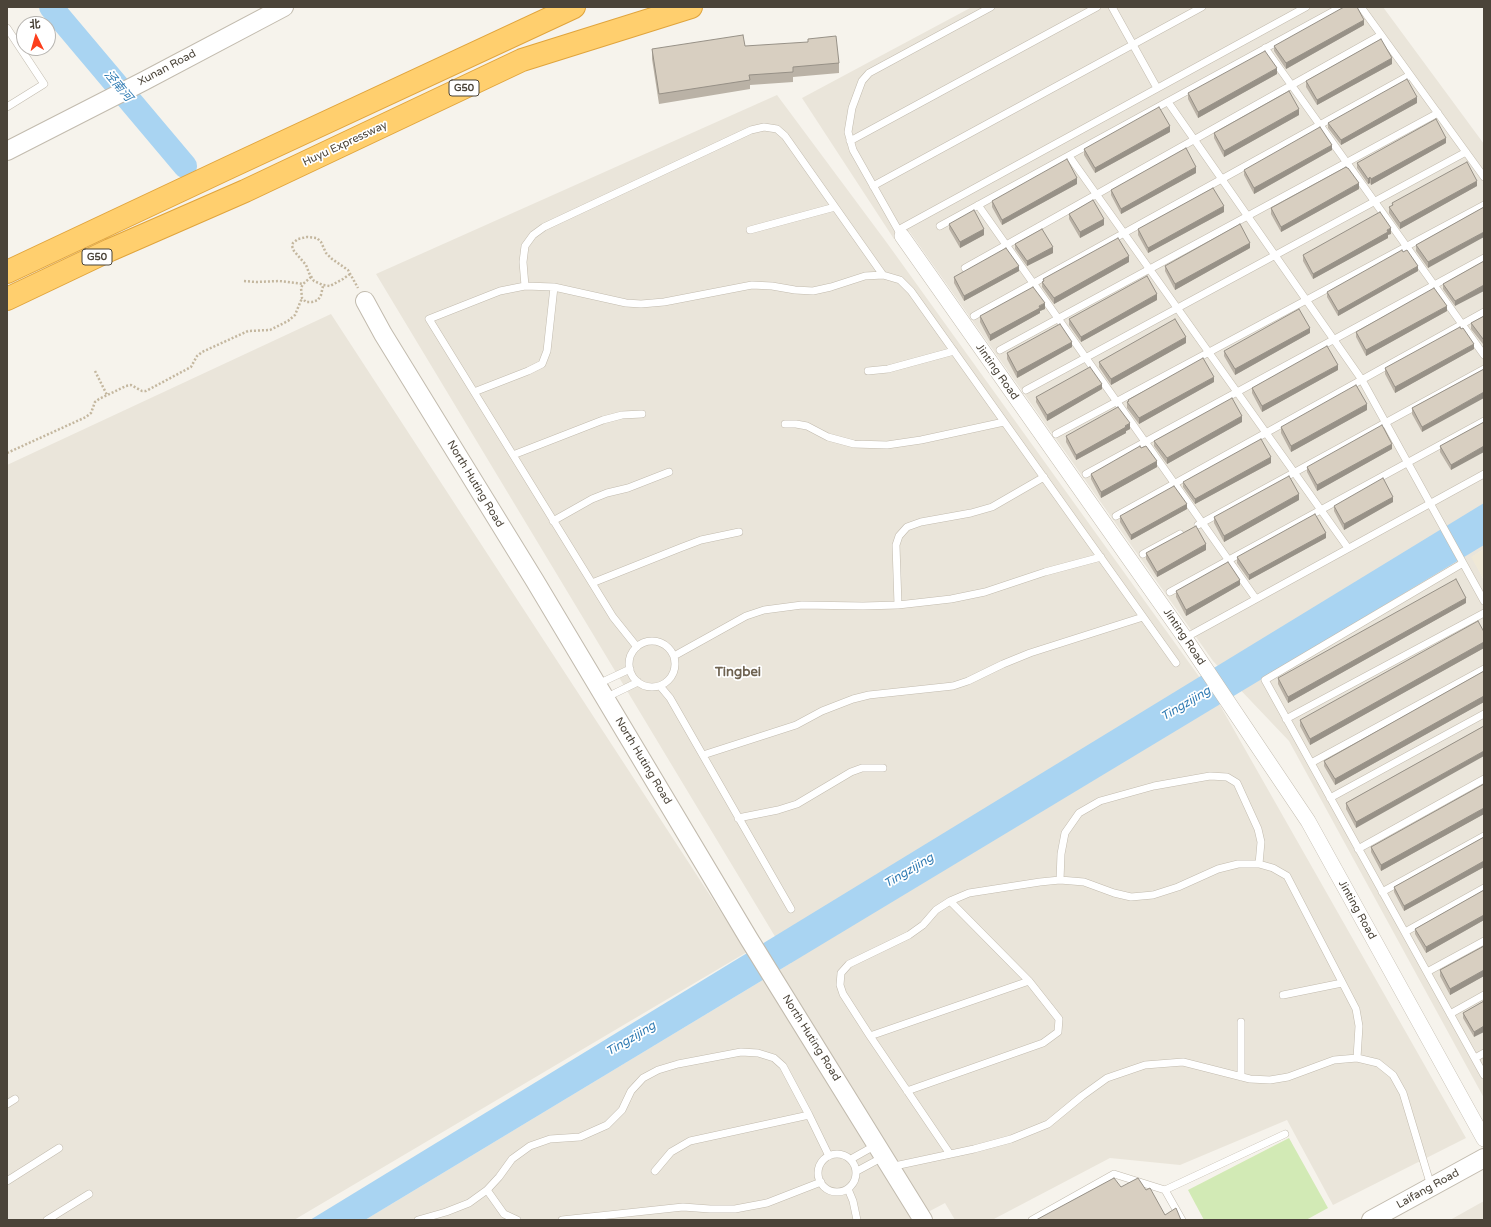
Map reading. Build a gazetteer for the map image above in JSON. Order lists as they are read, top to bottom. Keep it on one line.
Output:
{"streets":{"highway":["G50","Huyu Expressway"],"street":["Xunan Road","Jinting Road","North Huting Road","Laifang Road"]},"districts":["Tingbei"],"water":["泾南河","Tingzijing"],"north":"top"}
